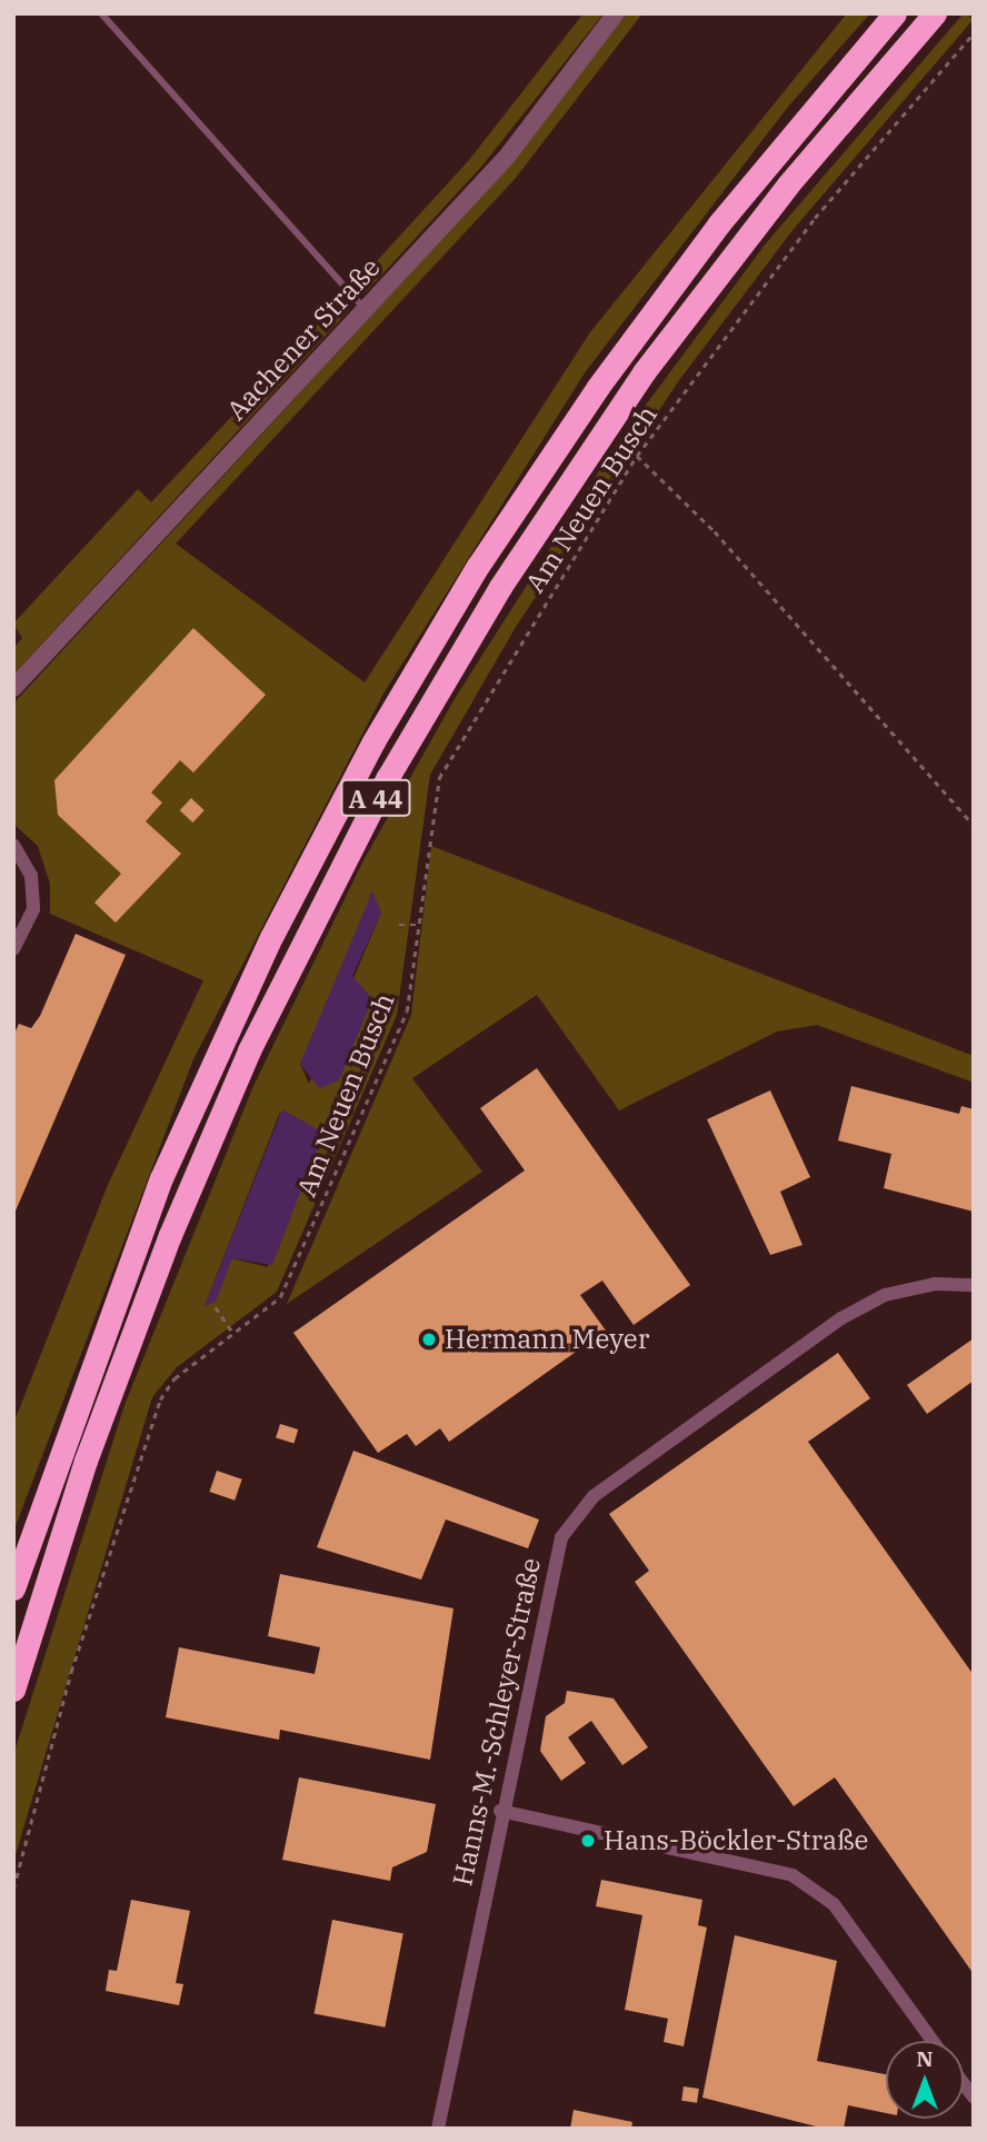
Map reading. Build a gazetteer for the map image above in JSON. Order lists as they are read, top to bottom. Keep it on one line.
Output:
{"streets":{"highway":["A 44"],"street":["Aachener Straße","Hanns-M.-Schleyer-Straße"],"path":["Am Neuen Busch"]},"places":["Hermann Meyer","Hans-Böckler-Straße"],"north":"top"}
